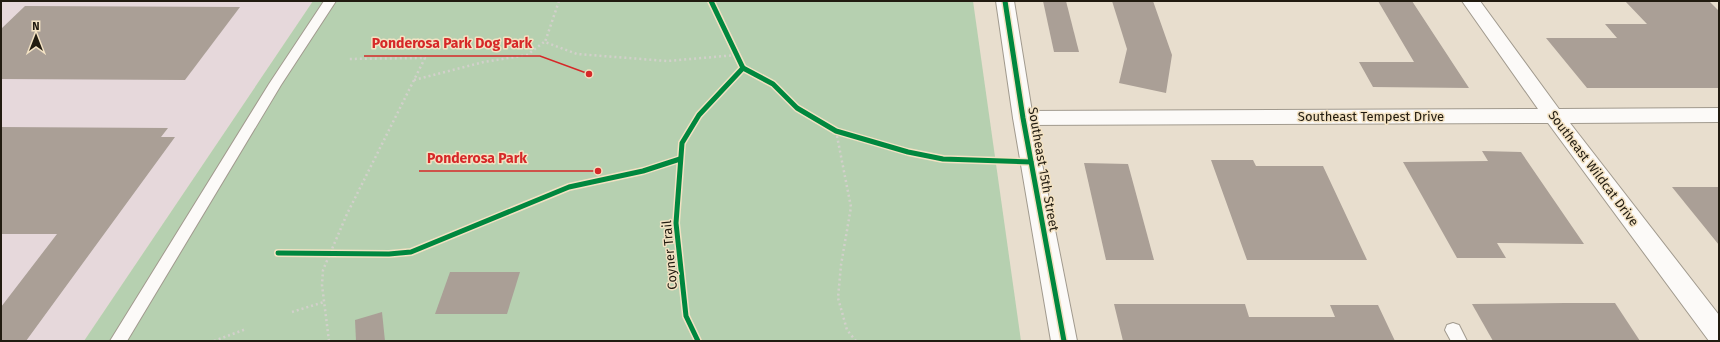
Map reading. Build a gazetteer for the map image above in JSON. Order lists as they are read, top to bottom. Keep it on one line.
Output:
{"streets":{"street":["Southeast Tempest Drive","Southeast Wildcat Drive","Southeast 15th Street"],"cycle path":["Coyner Trail"]},"crossings":[["Southeast Tempest Drive","Southeast Wildcat Drive"],["Southeast Tempest Drive","Southeast 15th Street"]],"places":["Ponderosa Park Dog Park","Ponderosa Park"],"north":"top"}
